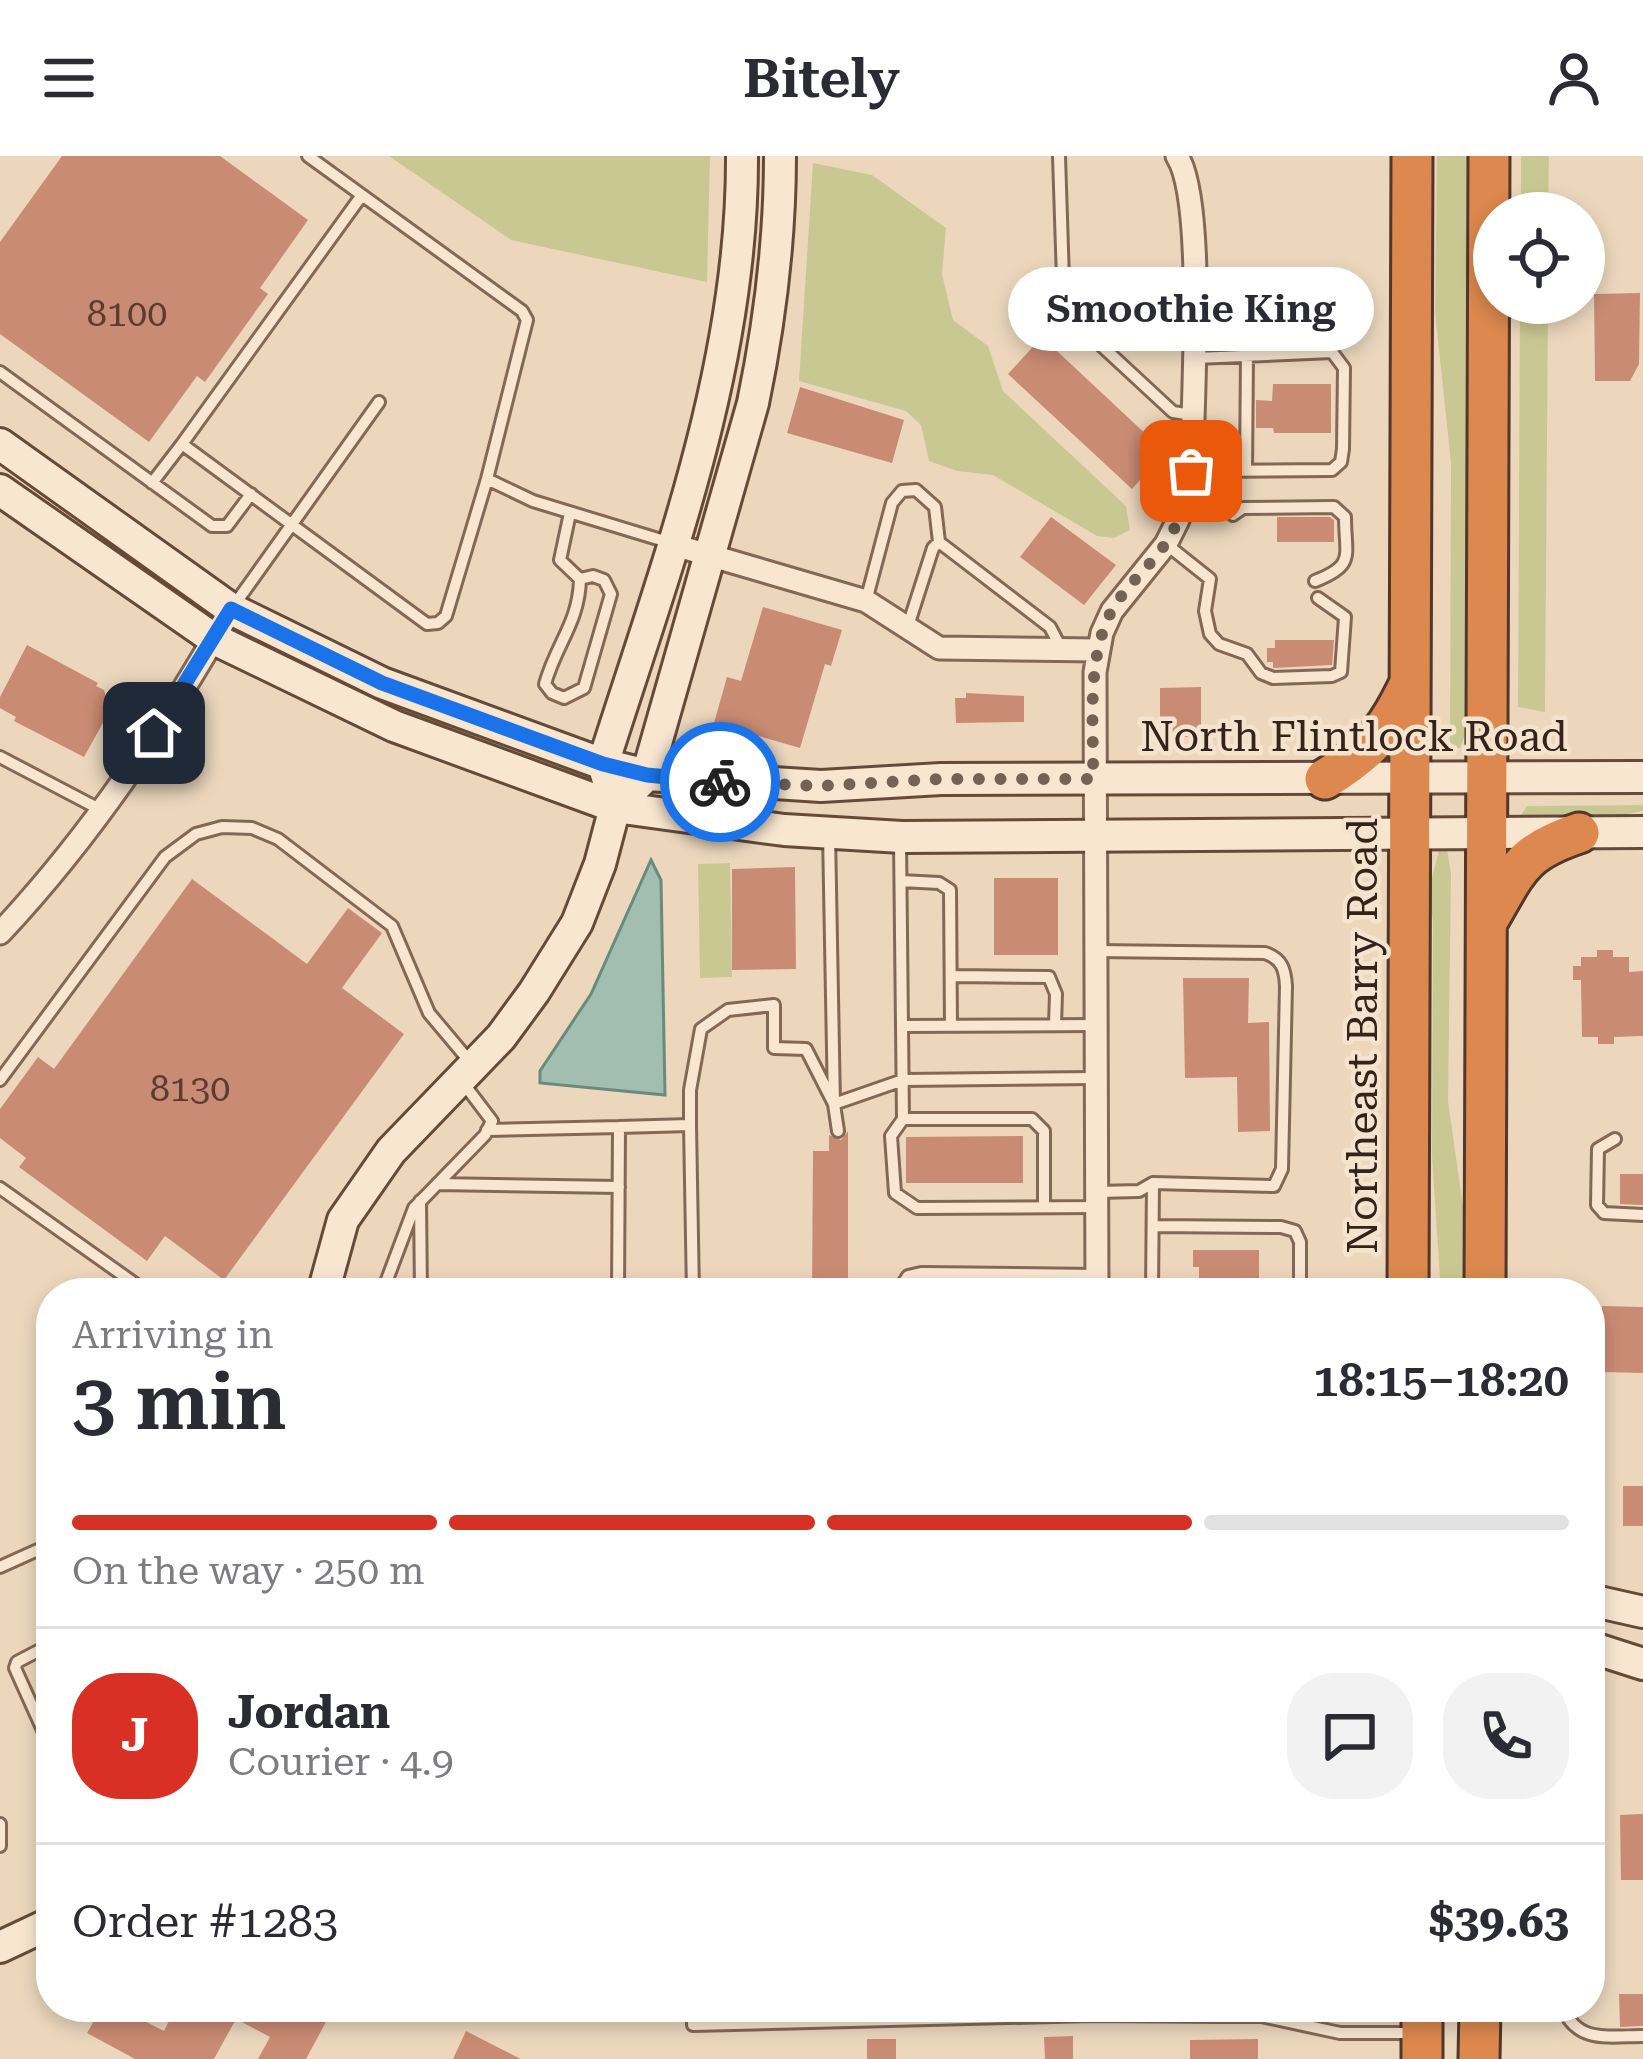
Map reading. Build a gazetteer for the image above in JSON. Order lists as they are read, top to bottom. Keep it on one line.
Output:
{"streets":{"highway":["Northeast Barry Road"],"main road":["North Flintlock Road"]},"crossings":[["North Flintlock Road","Northeast Barry Road"]],"places":["Smoothie King"],"house_numbers":["8100","8130"],"page":{"header":"Bitely","bubble":"Smoothie King","heading":["3 min","Arriving in","18:15–18:20"],"panel":["Jordan","Courier · 4.9","Order #1283","$39.63"],"bar":"On the way · 250 m","round":"J"}}
